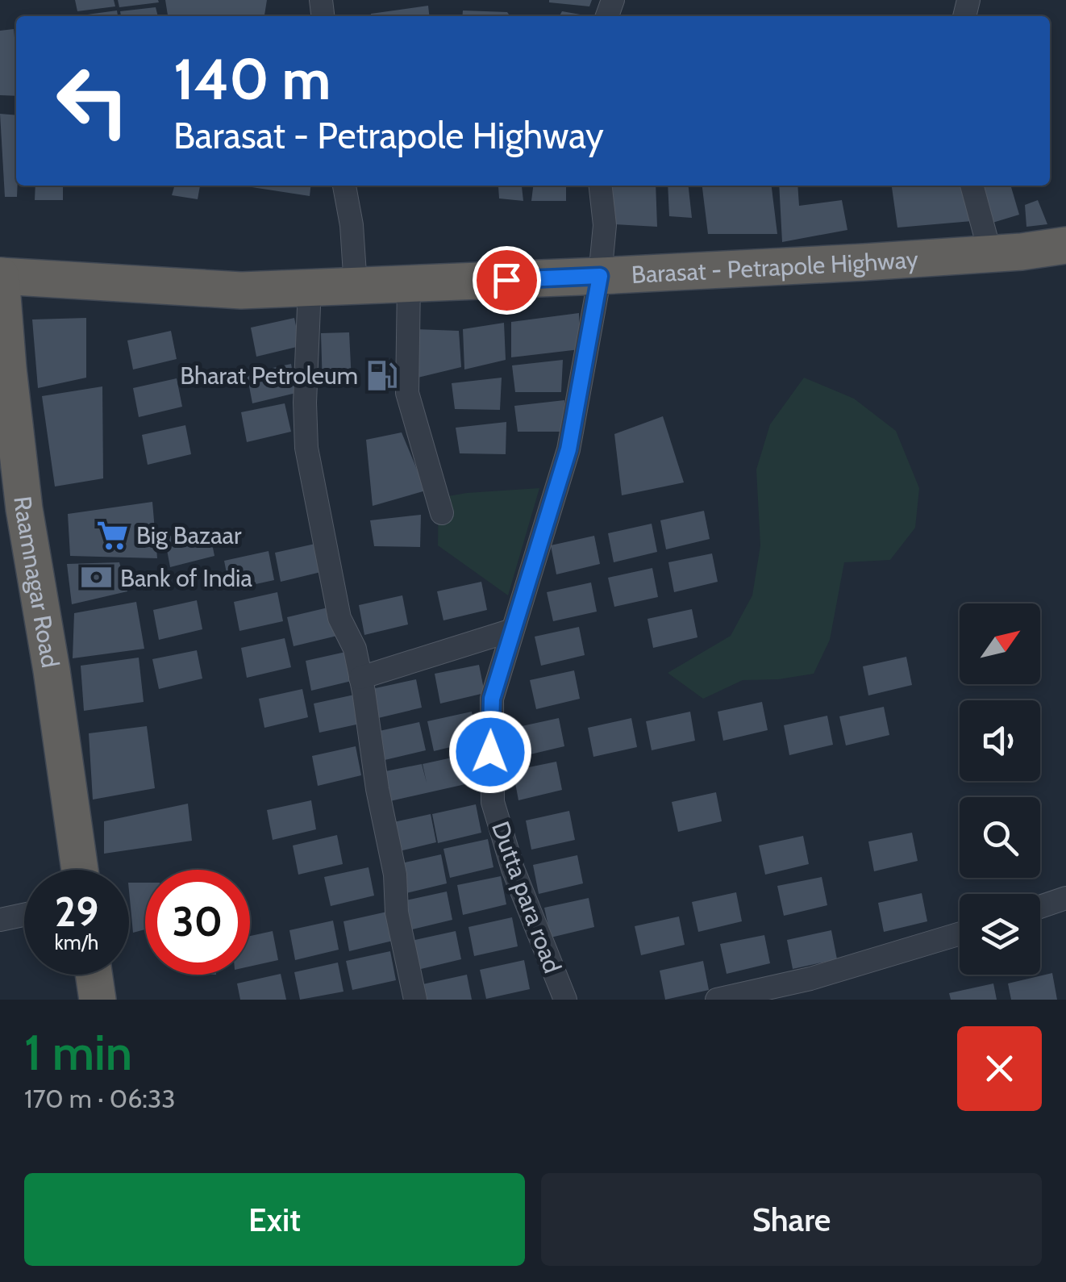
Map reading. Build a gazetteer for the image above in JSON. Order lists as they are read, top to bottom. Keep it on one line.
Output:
{"streets":{"highway":["Barasat - Petrapole Highway","Raamnagar Road"],"street":["Dutta para road"]},"crossings":[["Barasat - Petrapole Highway","Raamnagar Road"],["Barasat - Petrapole Highway","Dutta para road"]],"places":{"fuel station":["Bharat Petroleum"],"supermarket":["Big Bazaar"],"bank":["Bank of India"]},"north":"top right","page":{"turn":["140 m","Barasat - Petrapole Highway"],"speed":"29 km/h","limit":"30","heading":["1 min","170 m · 06:33"],"buttons":["Exit","Share"]}}
